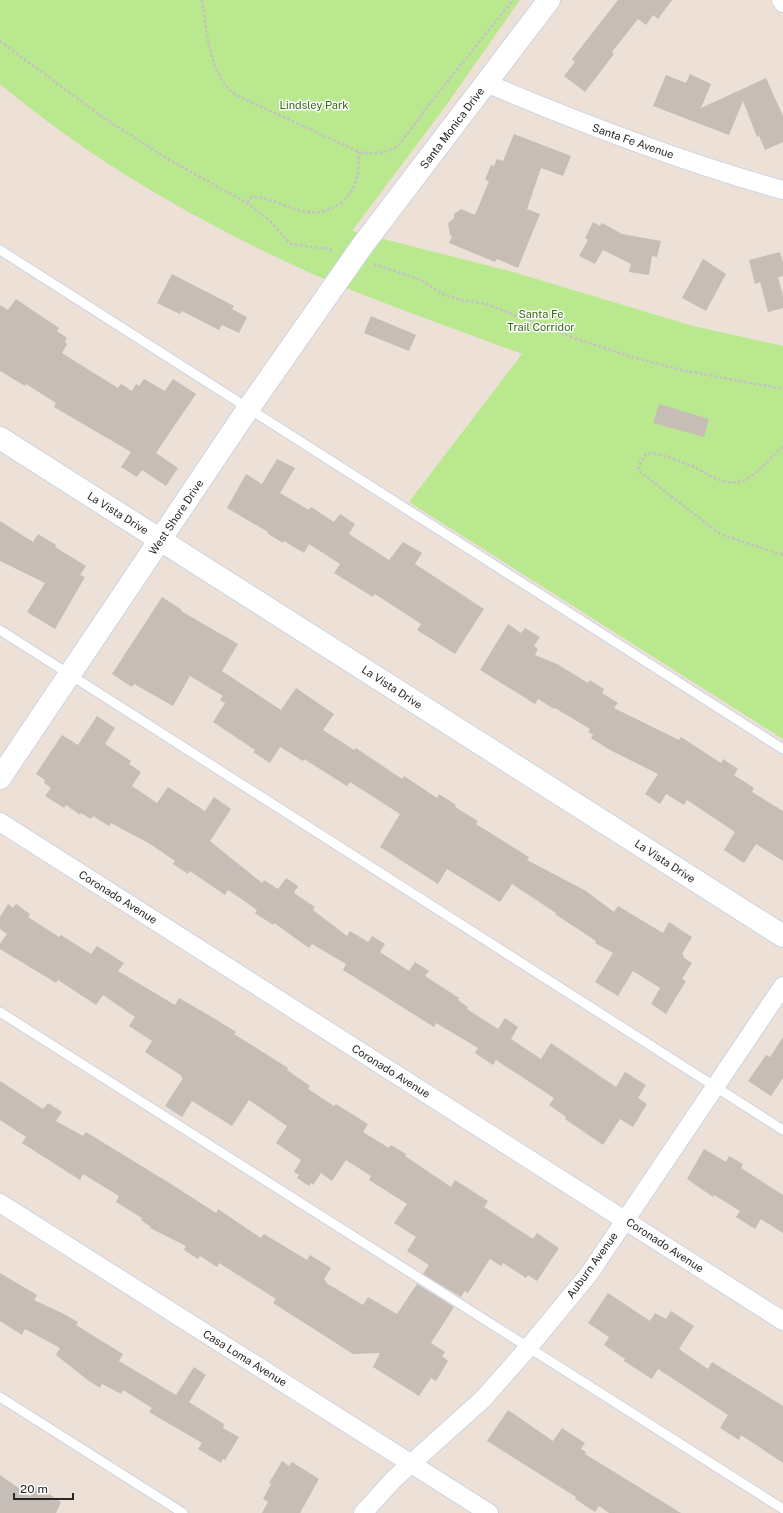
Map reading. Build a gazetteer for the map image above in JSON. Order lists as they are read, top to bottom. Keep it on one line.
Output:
{"streets":{"street":["Santa Monica Drive","Santa Fe Avenue","La Vista Drive","West Shore Drive","Coronado Avenue","Auburn Avenue","Casa Loma Avenue"]},"crossings":[["Santa Monica Drive","Santa Fe Avenue"],["Santa Monica Drive","West Shore Drive"],["La Vista Drive","West Shore Drive"],["Coronado Avenue","Auburn Avenue"],["Auburn Avenue","Casa Loma Avenue"]],"parks":["Lindsley Park","Santa Fe Trail Corridor"],"scale_bar":"20 m"}
